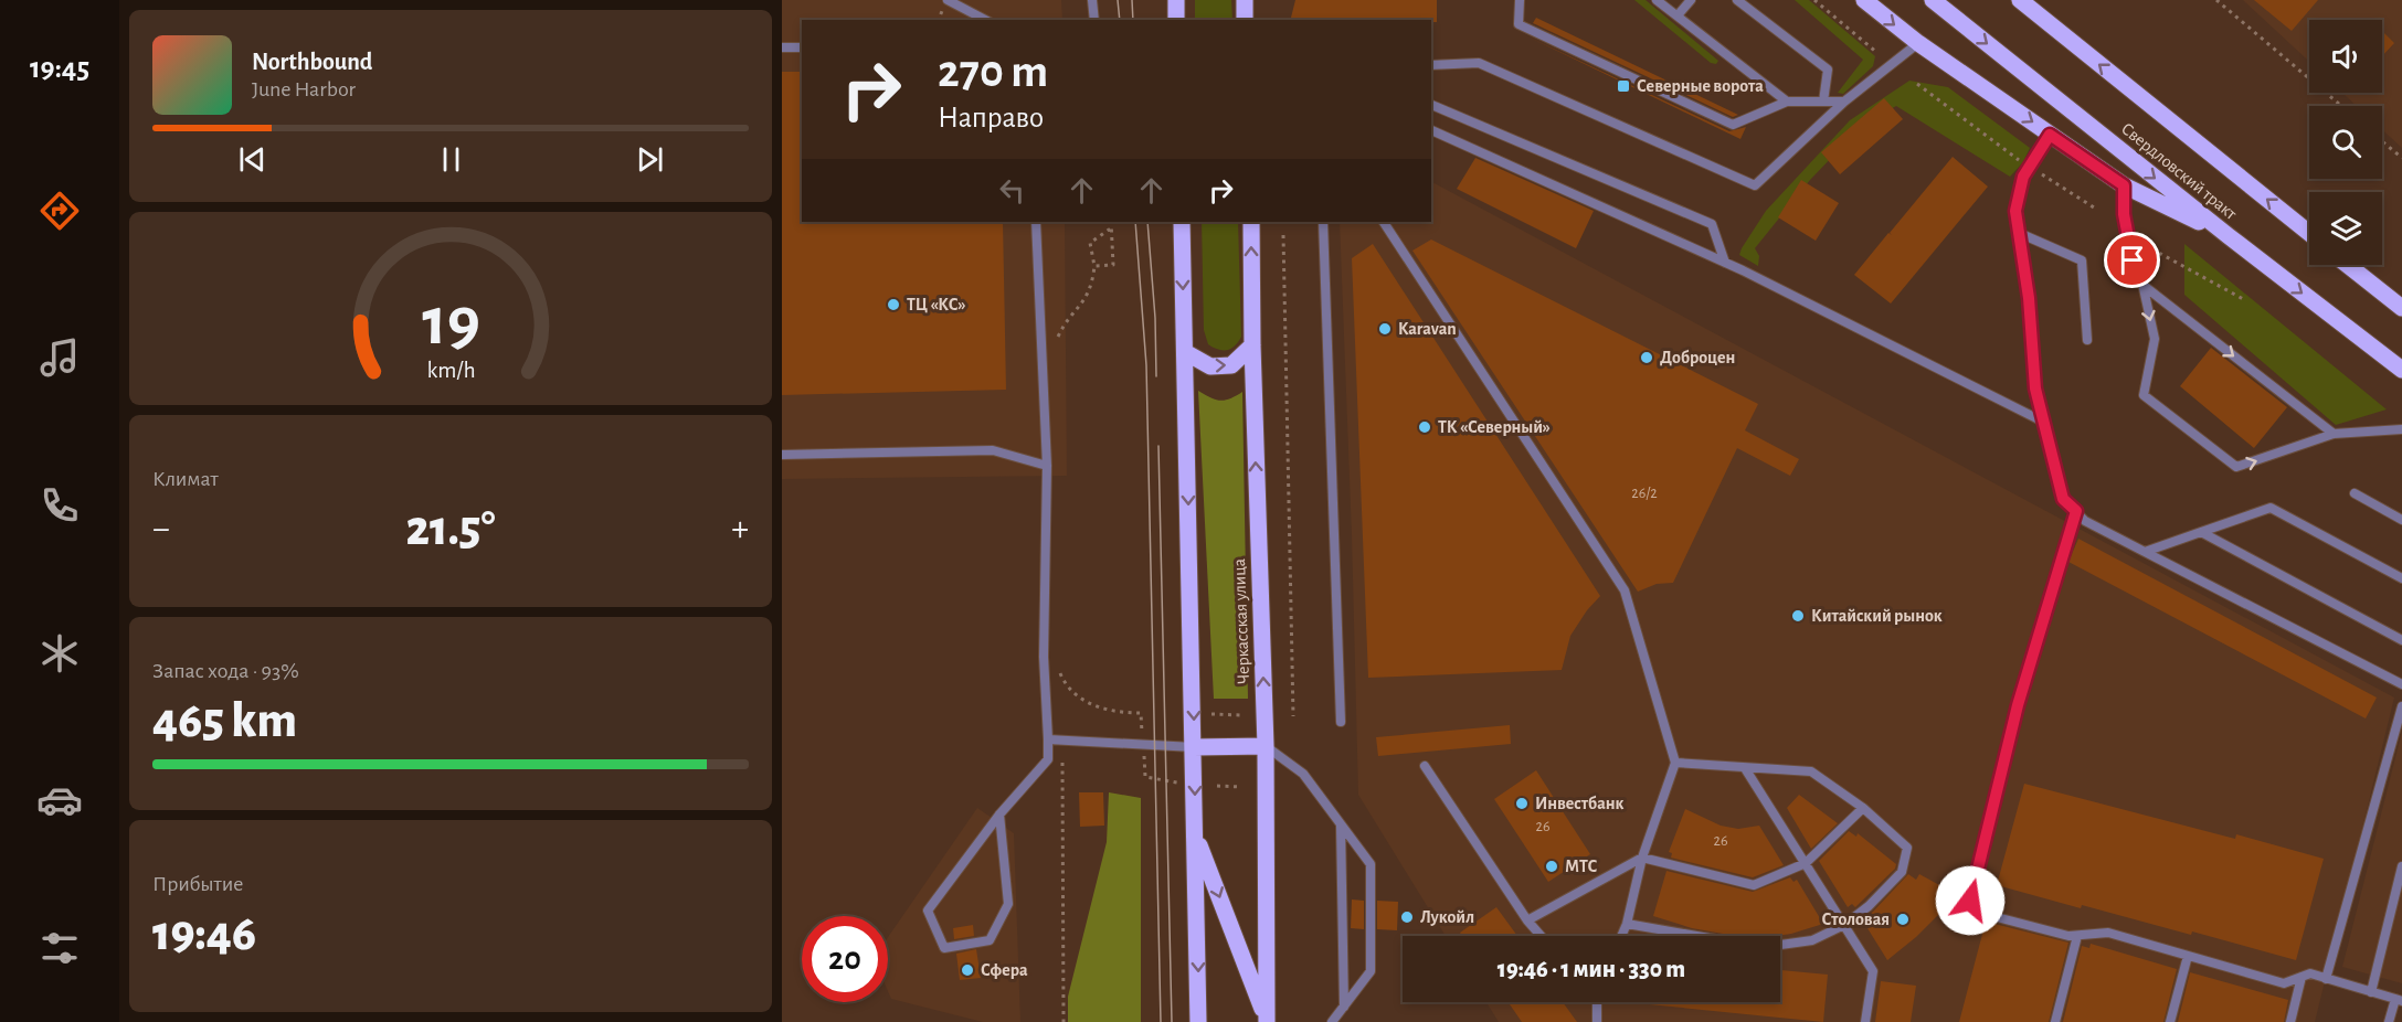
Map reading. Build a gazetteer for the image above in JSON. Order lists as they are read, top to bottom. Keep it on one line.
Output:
{"streets":{"main road":["Свердловский тракт","Черкасская улица"]},"places":{"transit":["Северные ворота"],"other":["ТЦ «КС»","Karavan","Доброцен","ТК «Северный»","Китайский рынок","Инвестбанк","МТС","Лукойл","Столовая","Сфера"]},"house_numbers":["26/2","26","26"],"page":{"tabs":"19:45","turn":["270 m","Направо"],"song":["Northbound","June Harbor"],"tile":["Климат",["Запас хода · 93%","465 km"],["Прибытие","19:46"]],"heat":["−","21.5°","+"],"limit":"20","trip":"19:46 · 1 мин · 330 m","gauge":["19","km/h"]}}
